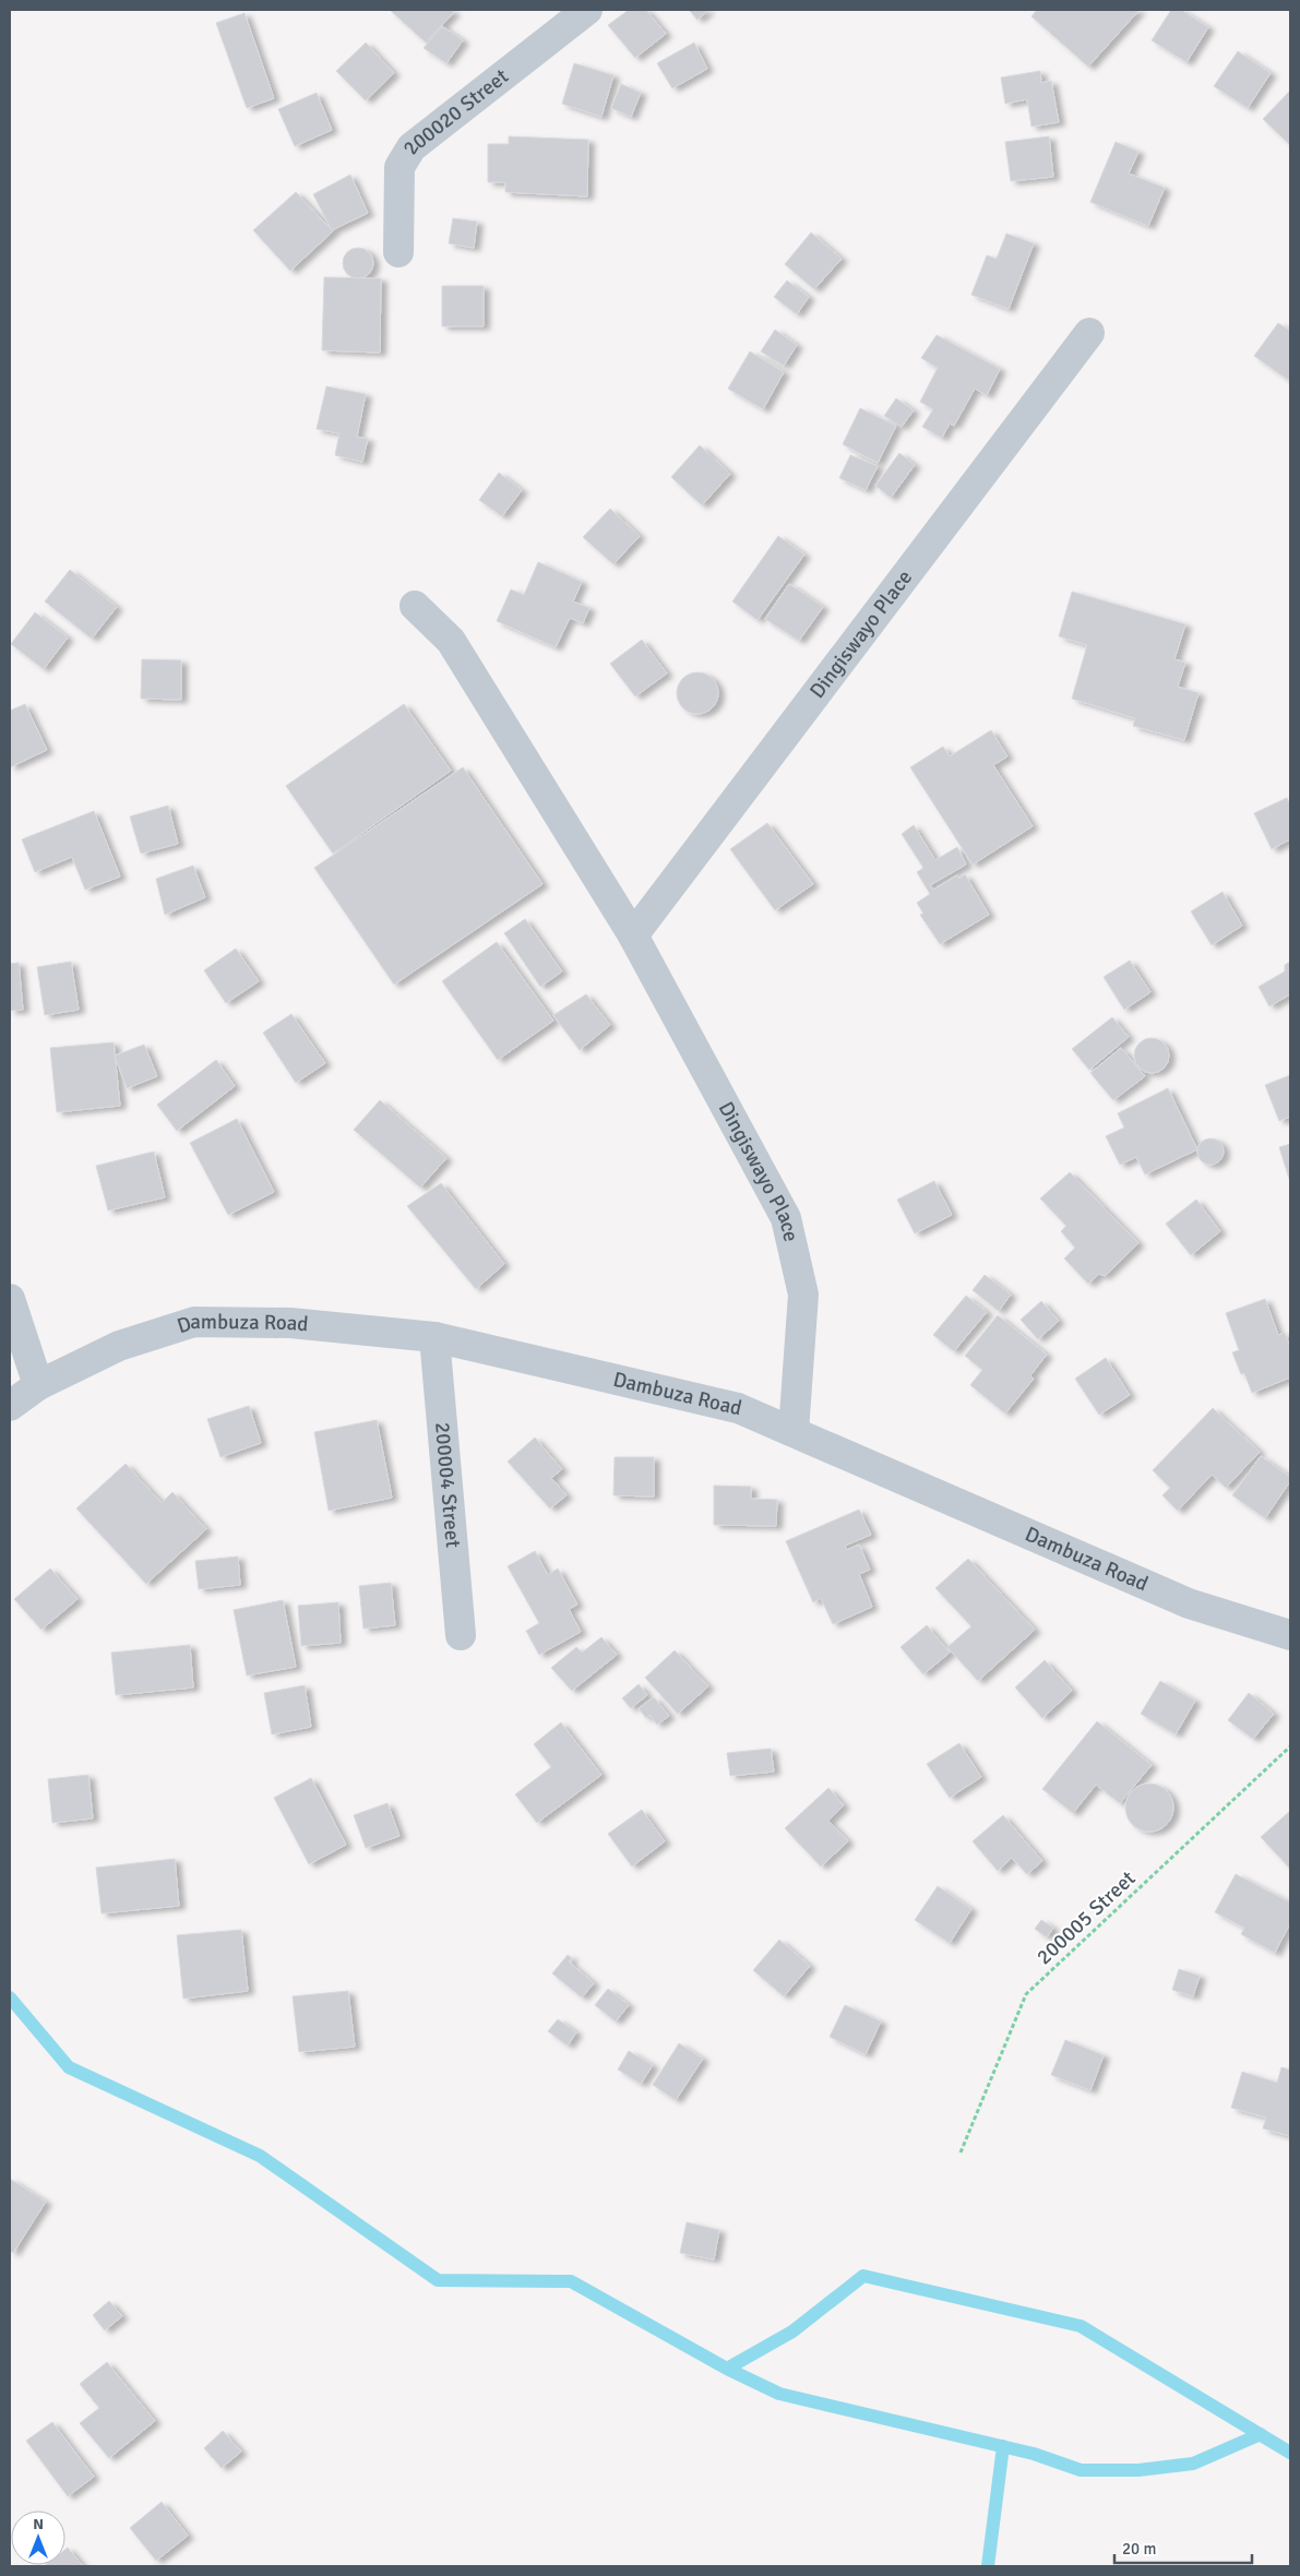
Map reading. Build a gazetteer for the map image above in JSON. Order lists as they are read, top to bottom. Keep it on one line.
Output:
{"streets":{"street":["200020 Street","Dingiswayo Place","Dambuza Road","200004 Street"],"path":["200005 Street"]},"crossings":[["Dingiswayo Place","Dambuza Road"],["Dambuza Road","200004 Street"]],"scale_bar":"20 m","north":"top"}
